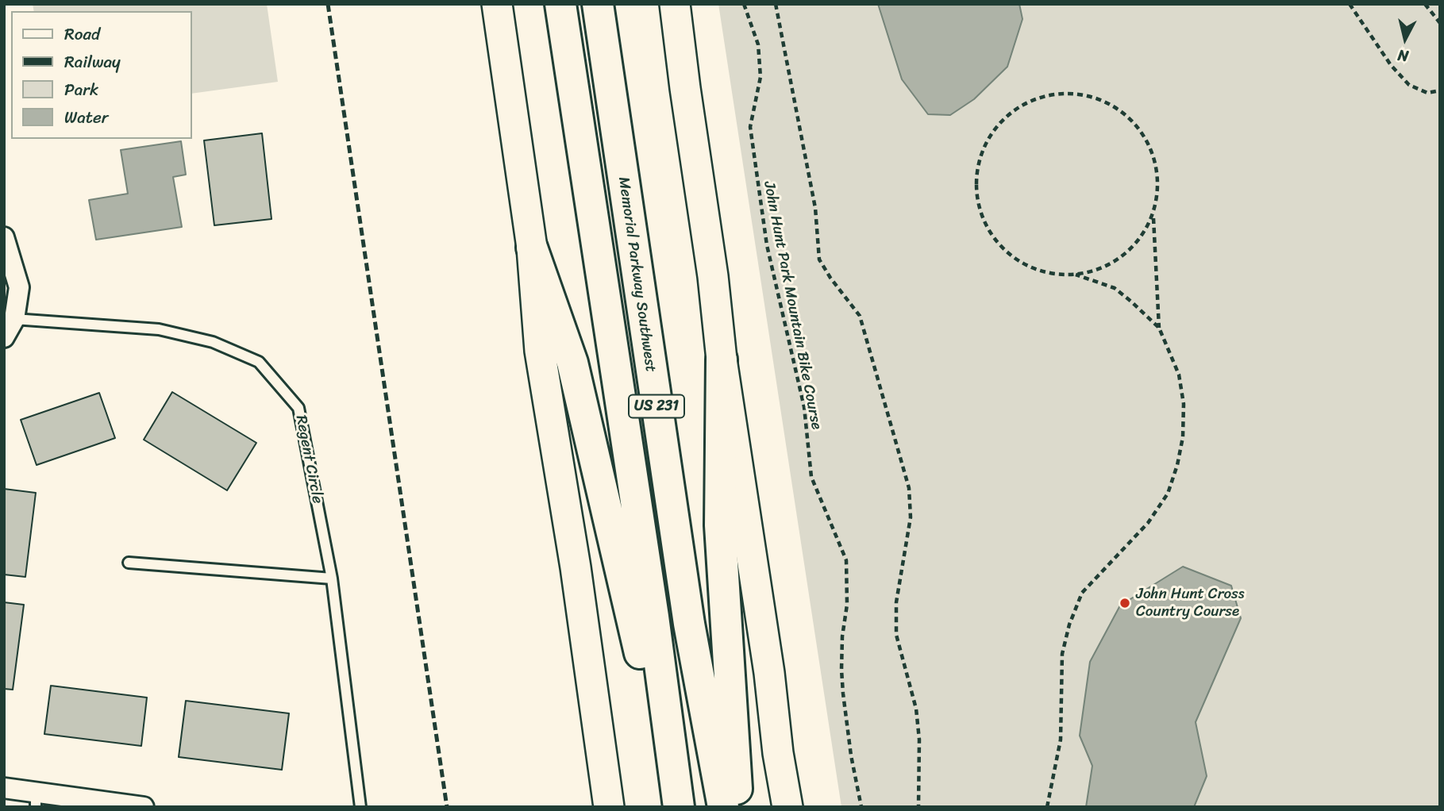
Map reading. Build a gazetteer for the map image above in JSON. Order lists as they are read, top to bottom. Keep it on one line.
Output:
{"streets":{"highway":["Memorial Parkway Southwest","US 231"],"lane":["Regent Circle"],"path":["John Hunt Park Mountain Bike Course"]},"places":["John Hunt Cross Country Course"],"legend":["Road","Railway","Park","Water"],"north":"bottom"}
